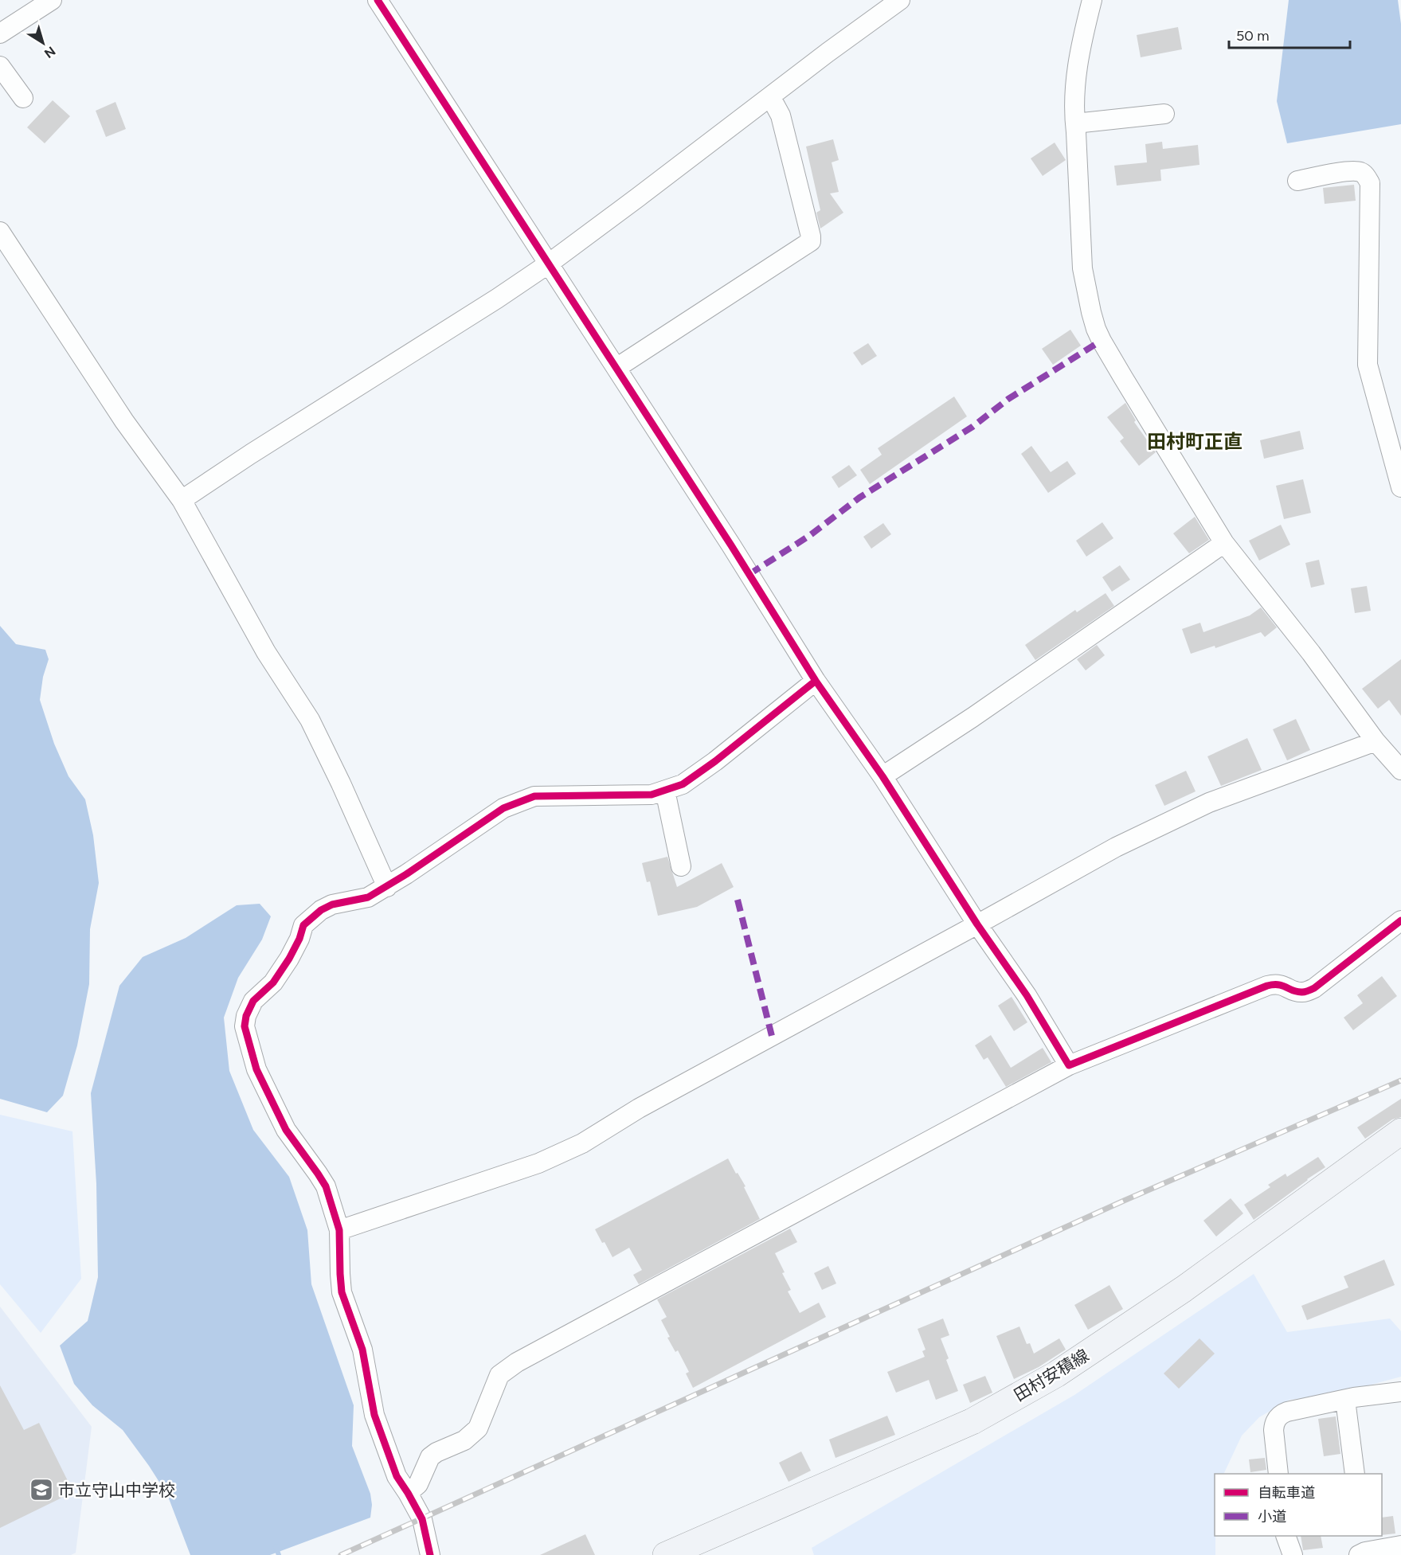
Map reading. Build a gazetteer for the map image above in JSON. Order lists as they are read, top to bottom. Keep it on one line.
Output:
{"streets":{"main road":["田村安積線"]},"districts":["田村町正直"],"places":{"school or university":["市立守山中学校"]},"legend":["自転車道","小道"],"scale_bar":"50 m","north":"bottom right"}
